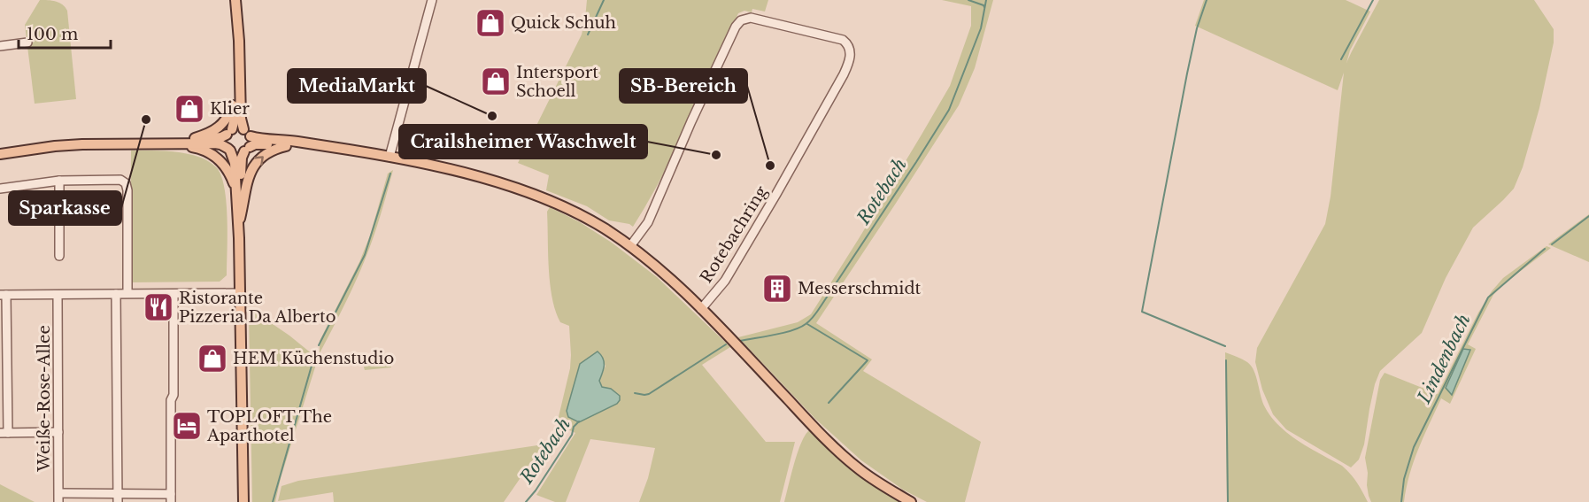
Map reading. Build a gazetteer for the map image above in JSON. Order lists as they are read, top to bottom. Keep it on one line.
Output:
{"streets":{"street":["Rotebachring","Weiße-Rose-Allee"]},"water":["Rotebach","Lindenbach"],"places":{"shop":["Quick Schuh","Intersport Schoell","Klier","HEM Küchenstudio"],"other":["MediaMarkt","Sparkasse","Crailsheimer Waschwelt","SB-Bereich"],"building":["Messerschmidt"],"restaurant":["Ristorante Pizzeria Da Alberto"],"hotel":["TOPLOFT The Aparthotel"]},"scale_bar":"100 m"}
